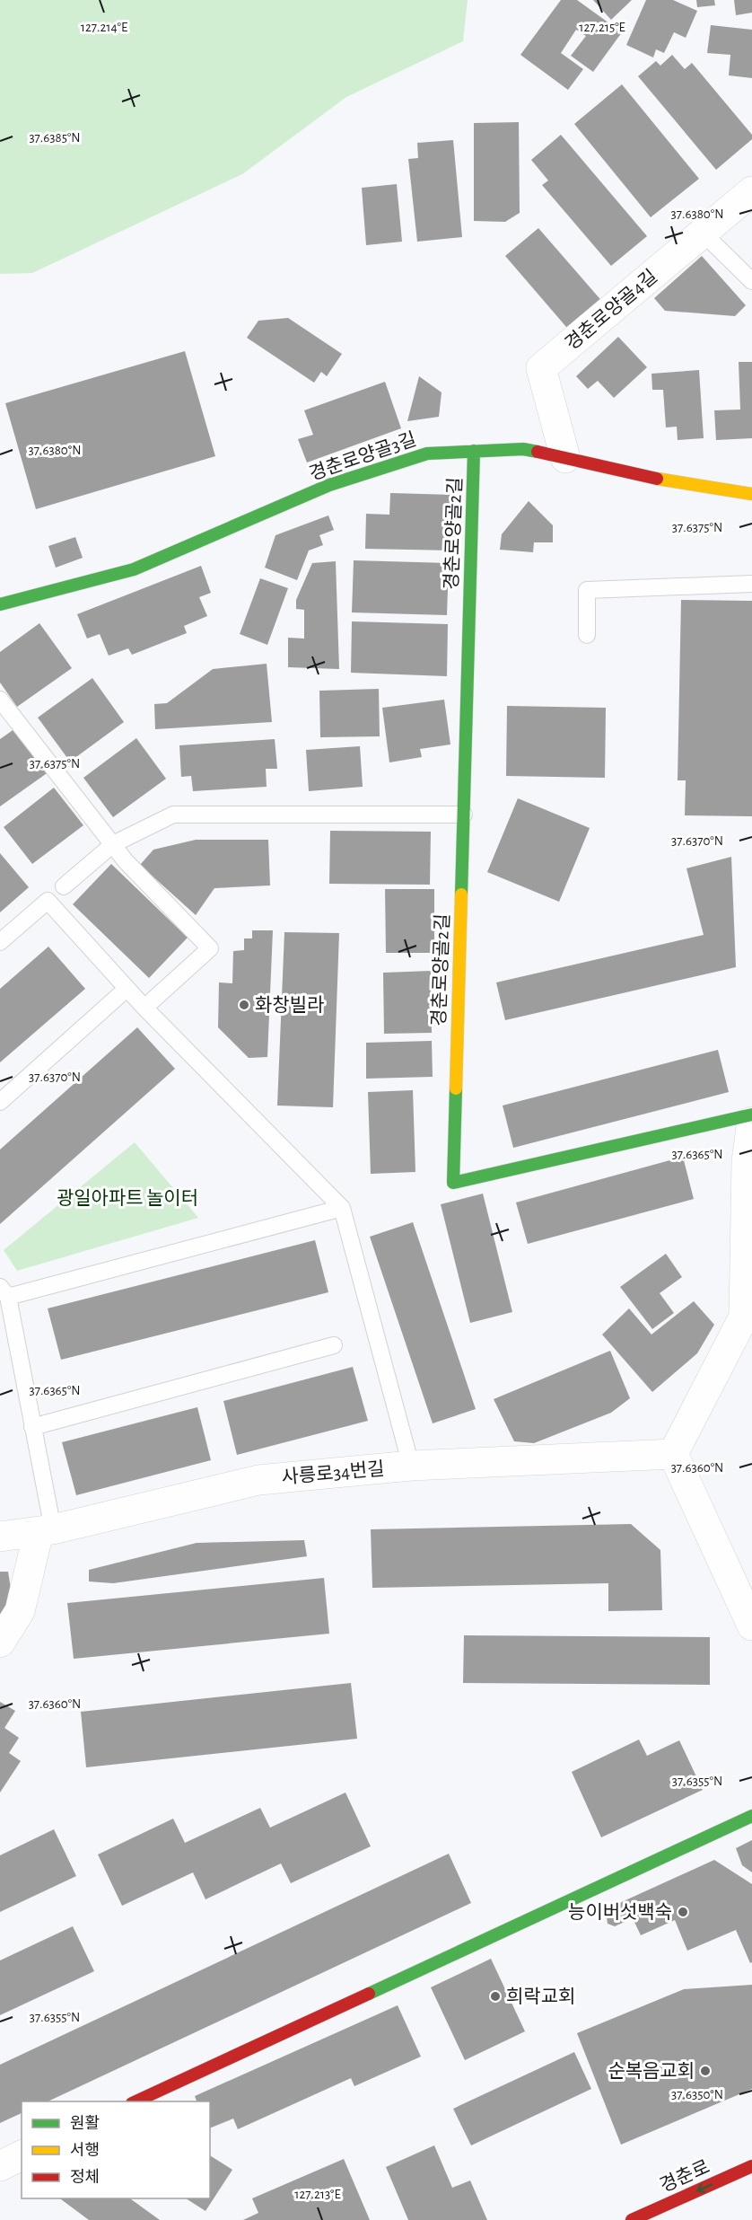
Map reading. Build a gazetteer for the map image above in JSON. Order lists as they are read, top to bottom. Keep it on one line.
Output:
{"streets":{"street":["경춘로양골4길","경춘로양골3길","경춘로양골2길","사릉로34번길","경춘로"]},"crossings":[["경춘로양골4길","경춘로양골3길"],["경춘로양골3길","경춘로양골2길"]],"one_way":["경춘로"],"parks":["광일아파트 놀이터"],"places":["화창빌라","능이버섯백숙","희락교회","순복음교회"],"legend":["원활","서행","정체"],"coordinates":["127.214°E","127.215°E","37.6385°N","37.6380°N","37.6375°N","37.6370°N","37.6365°N","37.6360°N","37.6355°N","37.6350°N","127.213°E"]}
